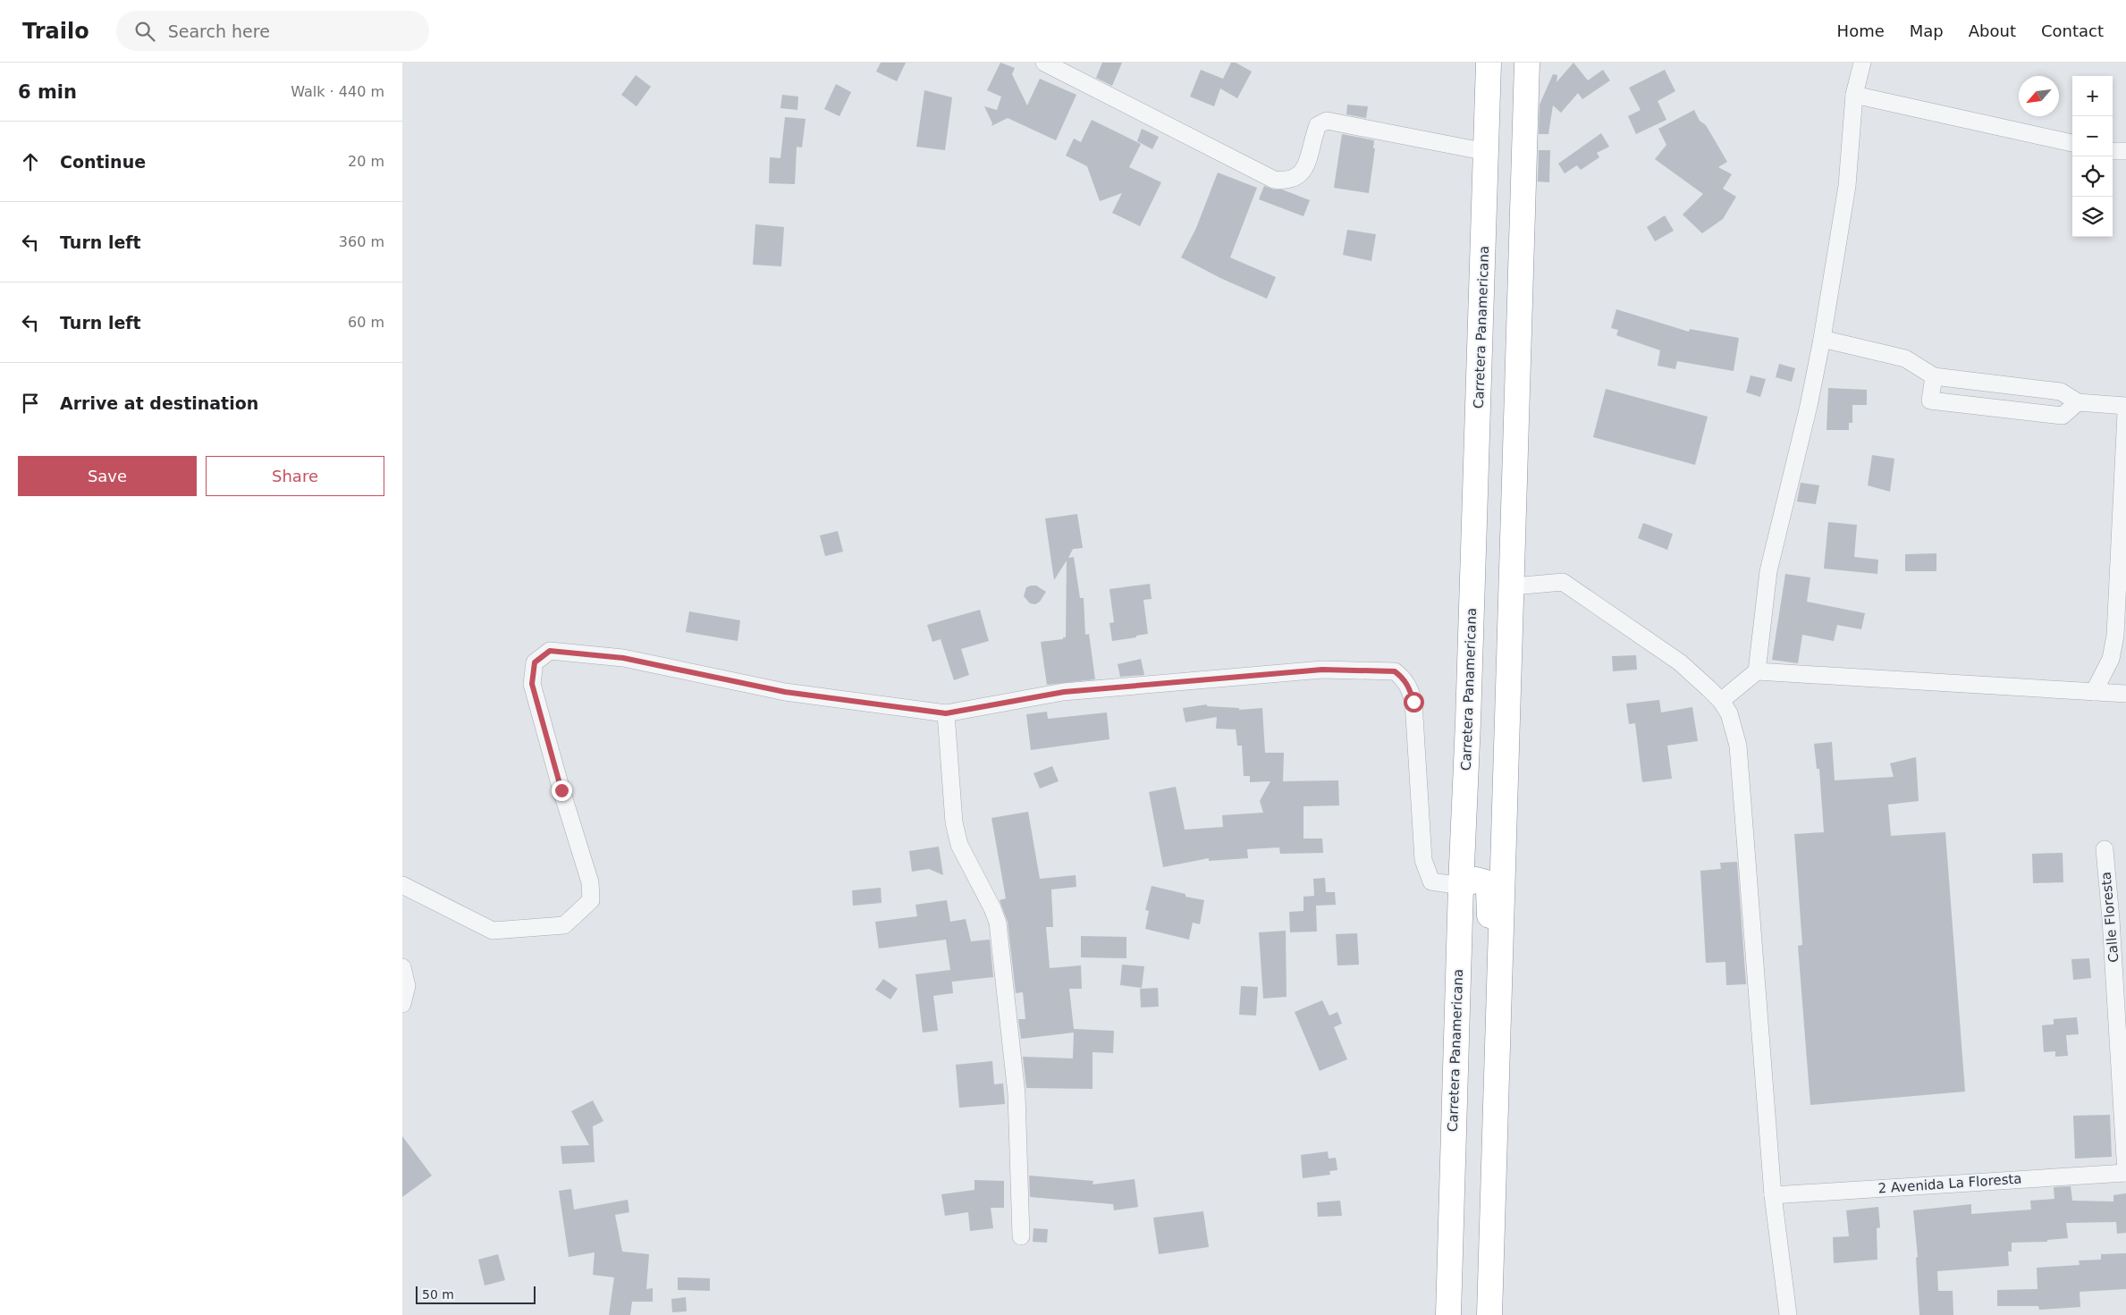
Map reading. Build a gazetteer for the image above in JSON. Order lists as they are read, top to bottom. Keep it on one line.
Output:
{"streets":{"highway":["Carretera Panamericana"],"street":["Calle Floresta","2 Avenida La Floresta"]},"crossings":[["Calle Floresta","2 Avenida La Floresta"]],"scale_bar":"50 m","north":"bottom left","page":{"header":"Trailo","search":"Search here","nav":["Home","Map","About","Contact"],"heading":["6 min","Walk · 440 m"],"map_buttons":["+","−"],"list":[["Continue","20 m"],["Turn left","360 m"],["Turn left","60 m"],"Arrive at destination"],"buttons":["Save","Share"],"scale":"50 m"}}
